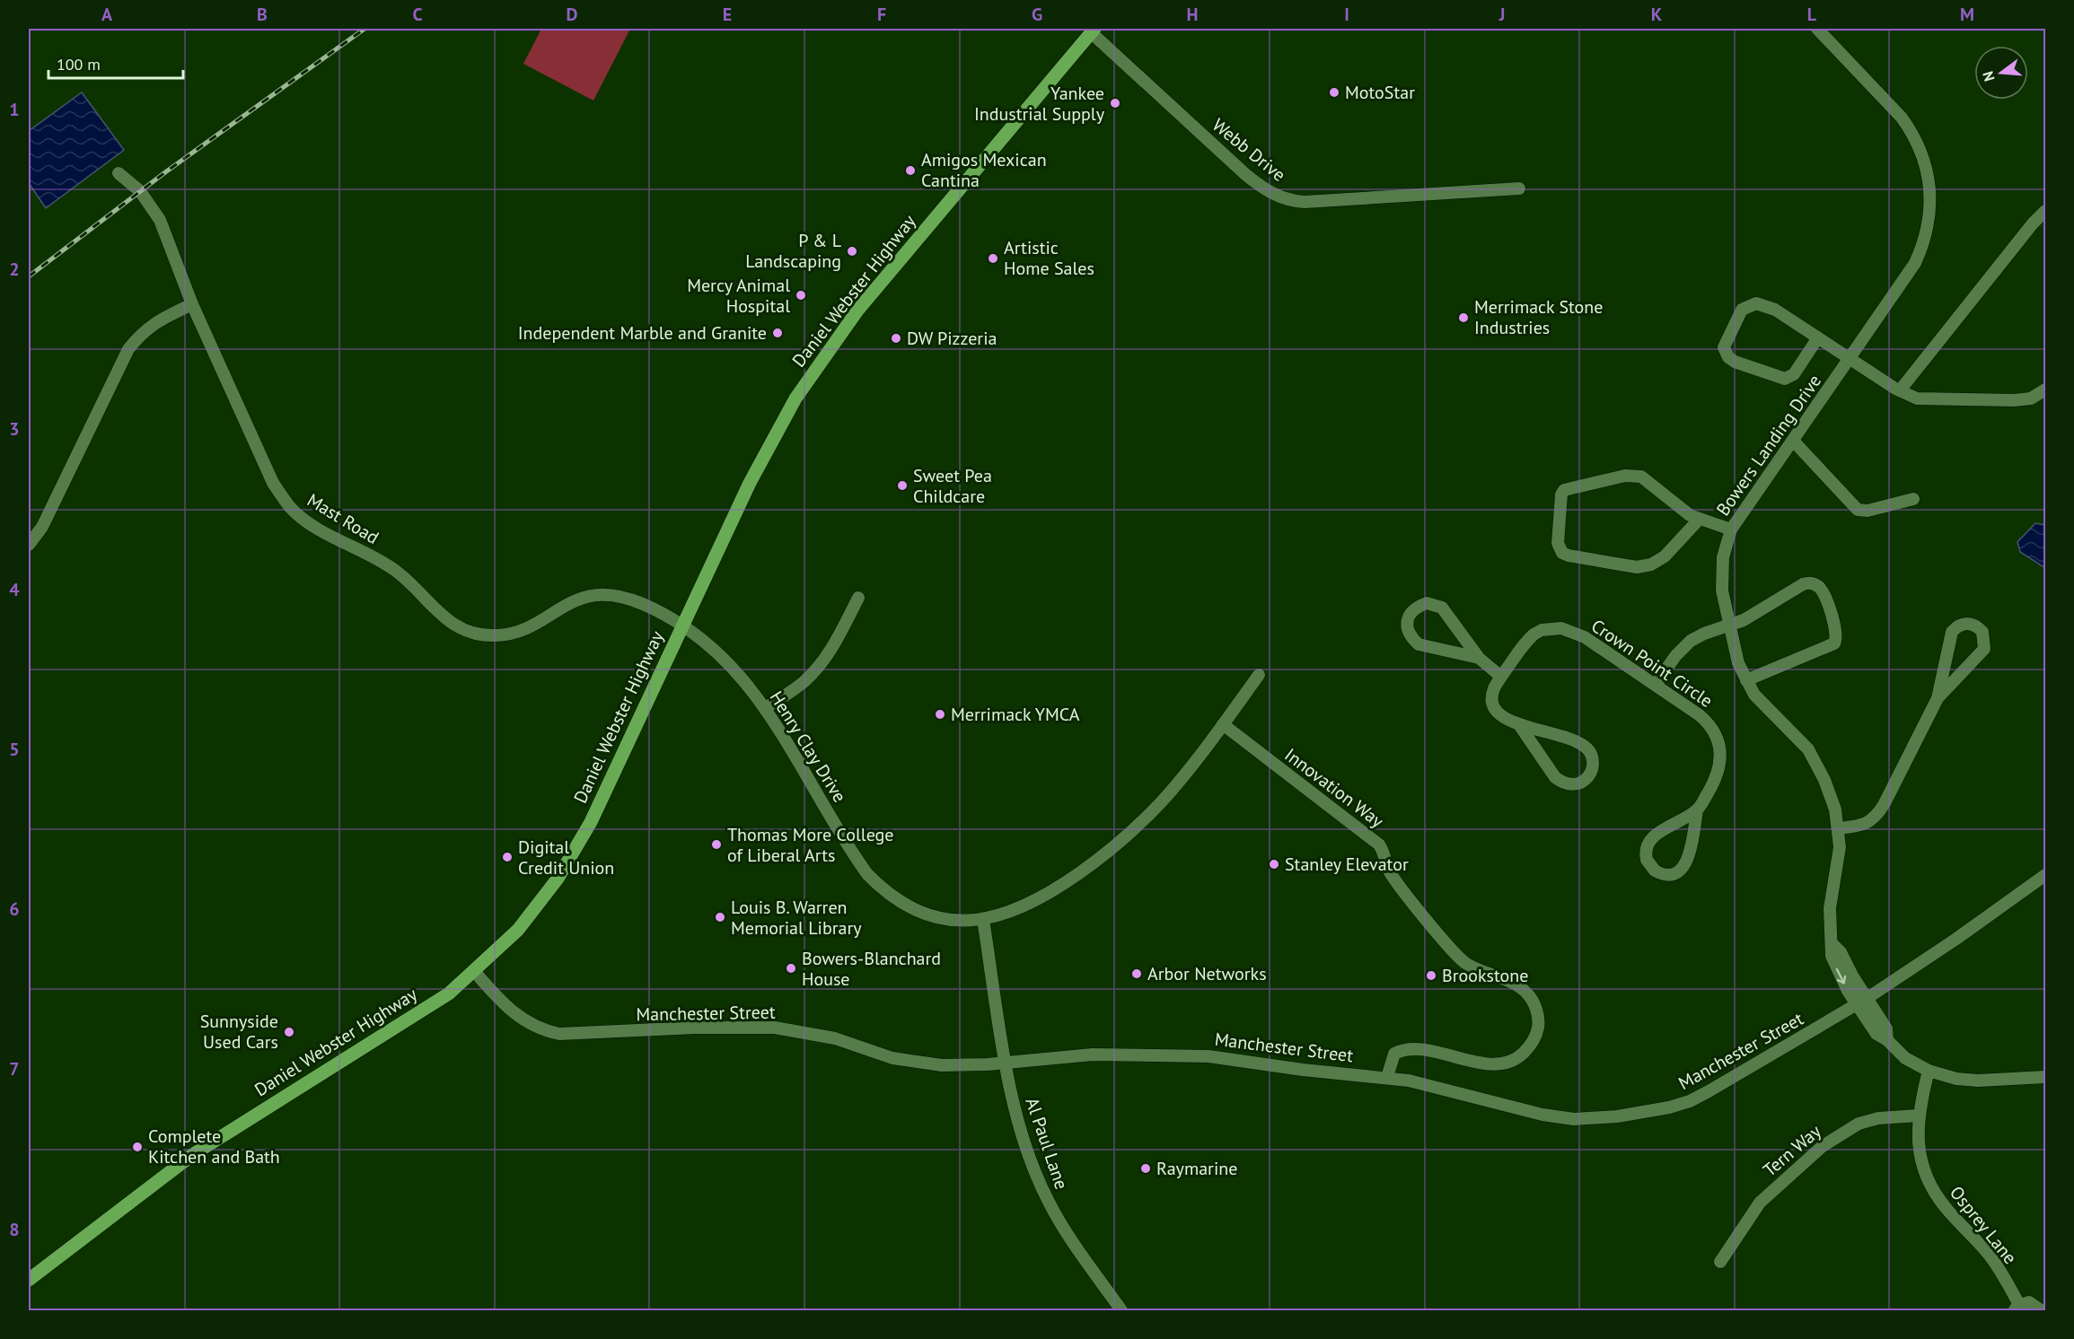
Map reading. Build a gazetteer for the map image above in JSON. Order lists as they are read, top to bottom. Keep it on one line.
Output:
{"streets":{"main road":["Daniel Webster Highway"],"street":["Webb Drive","Bowers Landing Drive","Mast Road","Crown Point Circle","Henry Clay Drive","Innovation Way","Manchester Street","Al Paul Lane","Tern Way","Osprey Lane"]},"crossings":[["Webb Drive","Daniel Webster Highway"],["Daniel Webster Highway","Mast Road"],["Daniel Webster Highway","Henry Clay Drive"],["Daniel Webster Highway","Manchester Street"],["Bowers Landing Drive","Manchester Street"],["Bowers Landing Drive","Osprey Lane"],["Mast Road","Henry Clay Drive"],["Henry Clay Drive","Innovation Way"],["Innovation Way","Manchester Street"],["Manchester Street","Al Paul Lane"],["Tern Way","Osprey Lane"]],"places":["MotoStar","Yankee Industrial Supply","Amigos Mexican Cantina","P & L Landscaping","Artistic Home Sales","Mercy Animal Hospital","Merrimack Stone Industries","Independent Marble and Granite","DW Pizzeria","Sweet Pea Childcare","Merrimack YMCA","Thomas More College of Liberal Arts","Digital Credit Union","Stanley Elevator","Louis B. Warren Memorial Library","Bowers-Blanchard House","Arbor Networks","Brookstone","Sunnyside Used Cars","Complete Kitchen and Bath","Raymarine"],"scale_bar":"100 m","north":"left","grid":{"columns":["A","B","C","D","E","F","G","H","I","J","K","L","M"],"rows":["1","2","3","4","5","6","7","8"]}}
